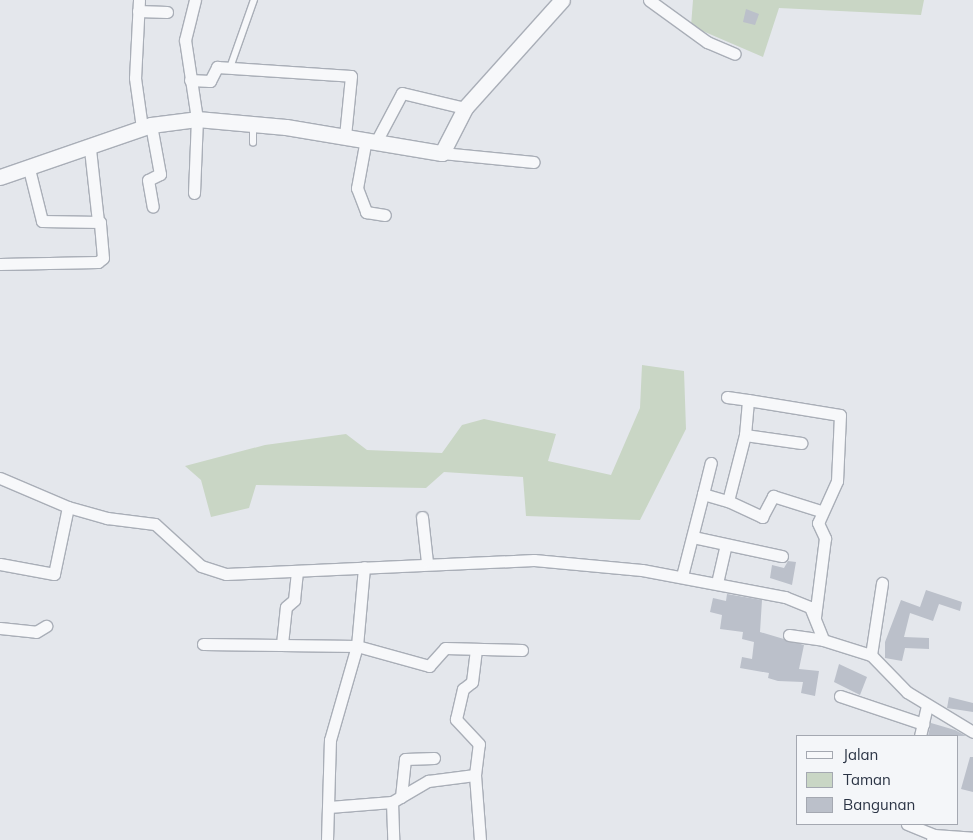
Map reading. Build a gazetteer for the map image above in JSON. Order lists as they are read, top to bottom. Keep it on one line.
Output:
{"legend":["Jalan","Taman","Bangunan"]}
